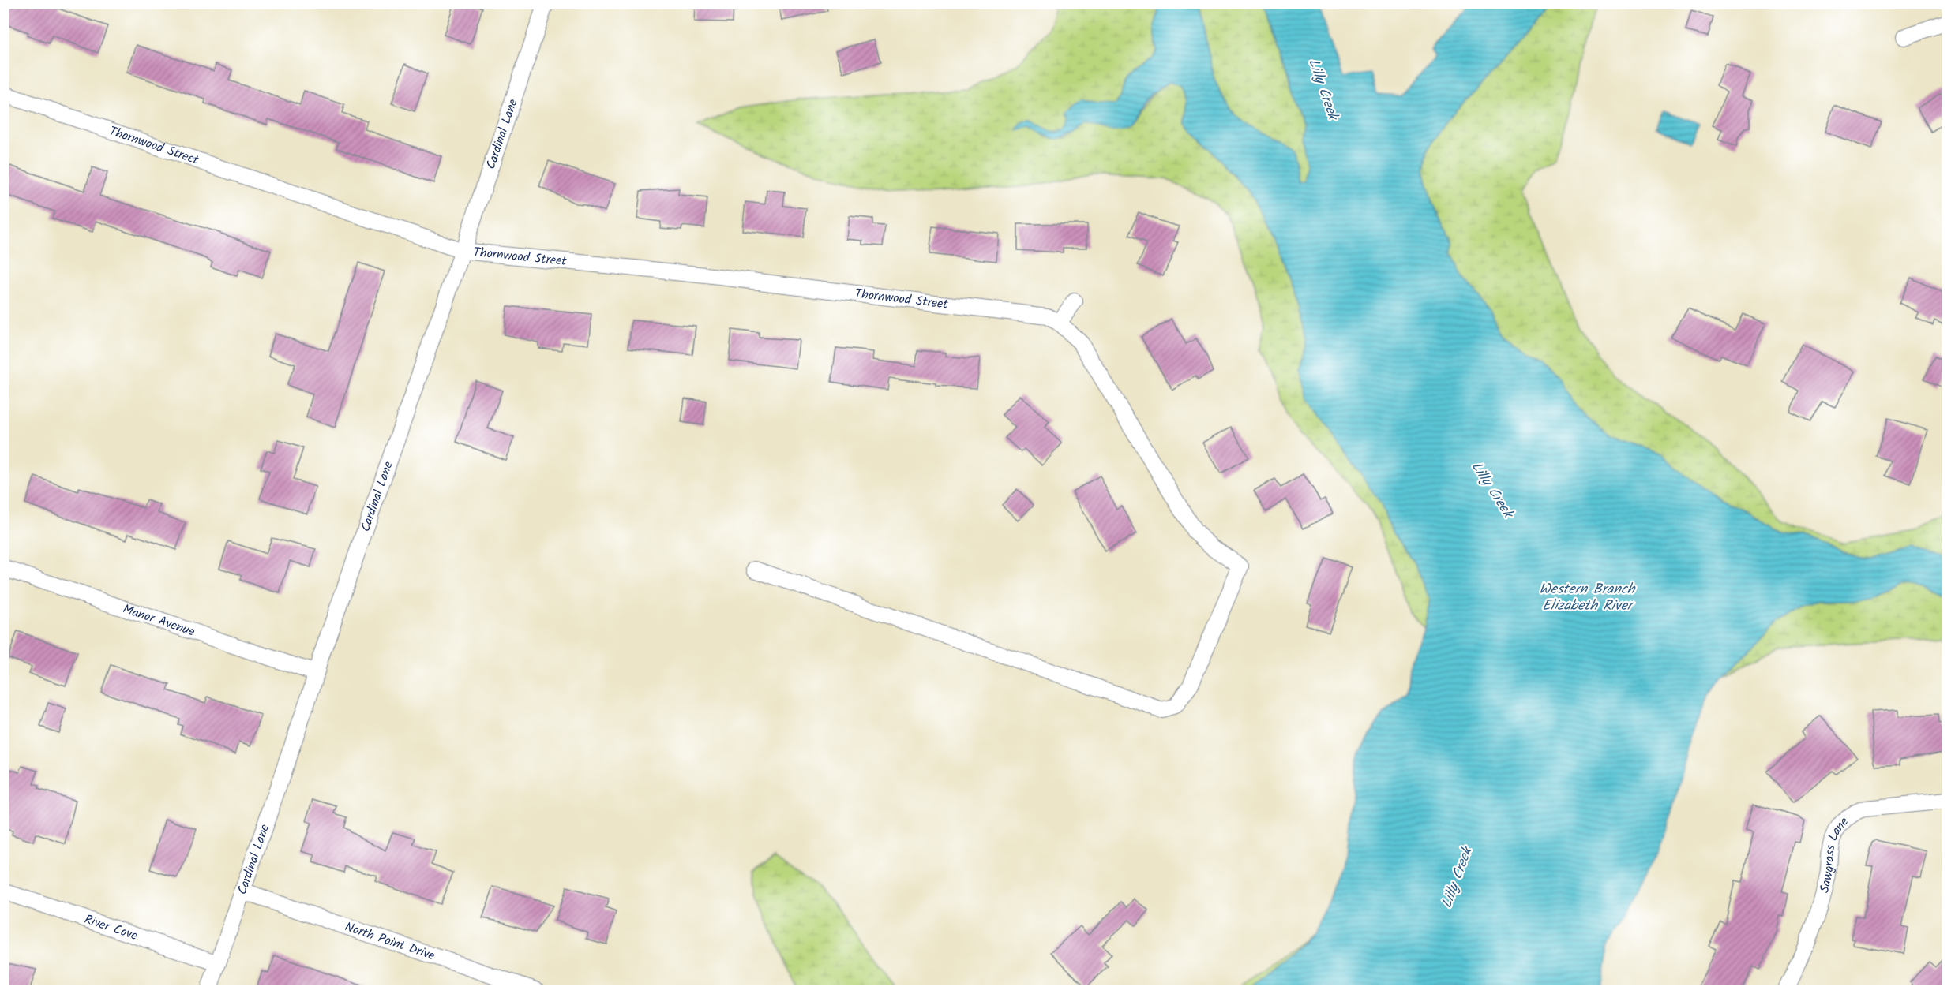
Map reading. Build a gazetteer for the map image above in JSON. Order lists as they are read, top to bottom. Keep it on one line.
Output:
{"streets":{"street":["Cardinal Lane","Thornwood Street","Manor Avenue","Sawgrass Lane","River Cove","North Point Drive"]},"crossings":[["Cardinal Lane","Thornwood Street"],["Cardinal Lane","Manor Avenue"],["Cardinal Lane","River Cove"],["Cardinal Lane","North Point Drive"]],"water":["Lilly Creek","Western Branch Elizabeth River"]}
